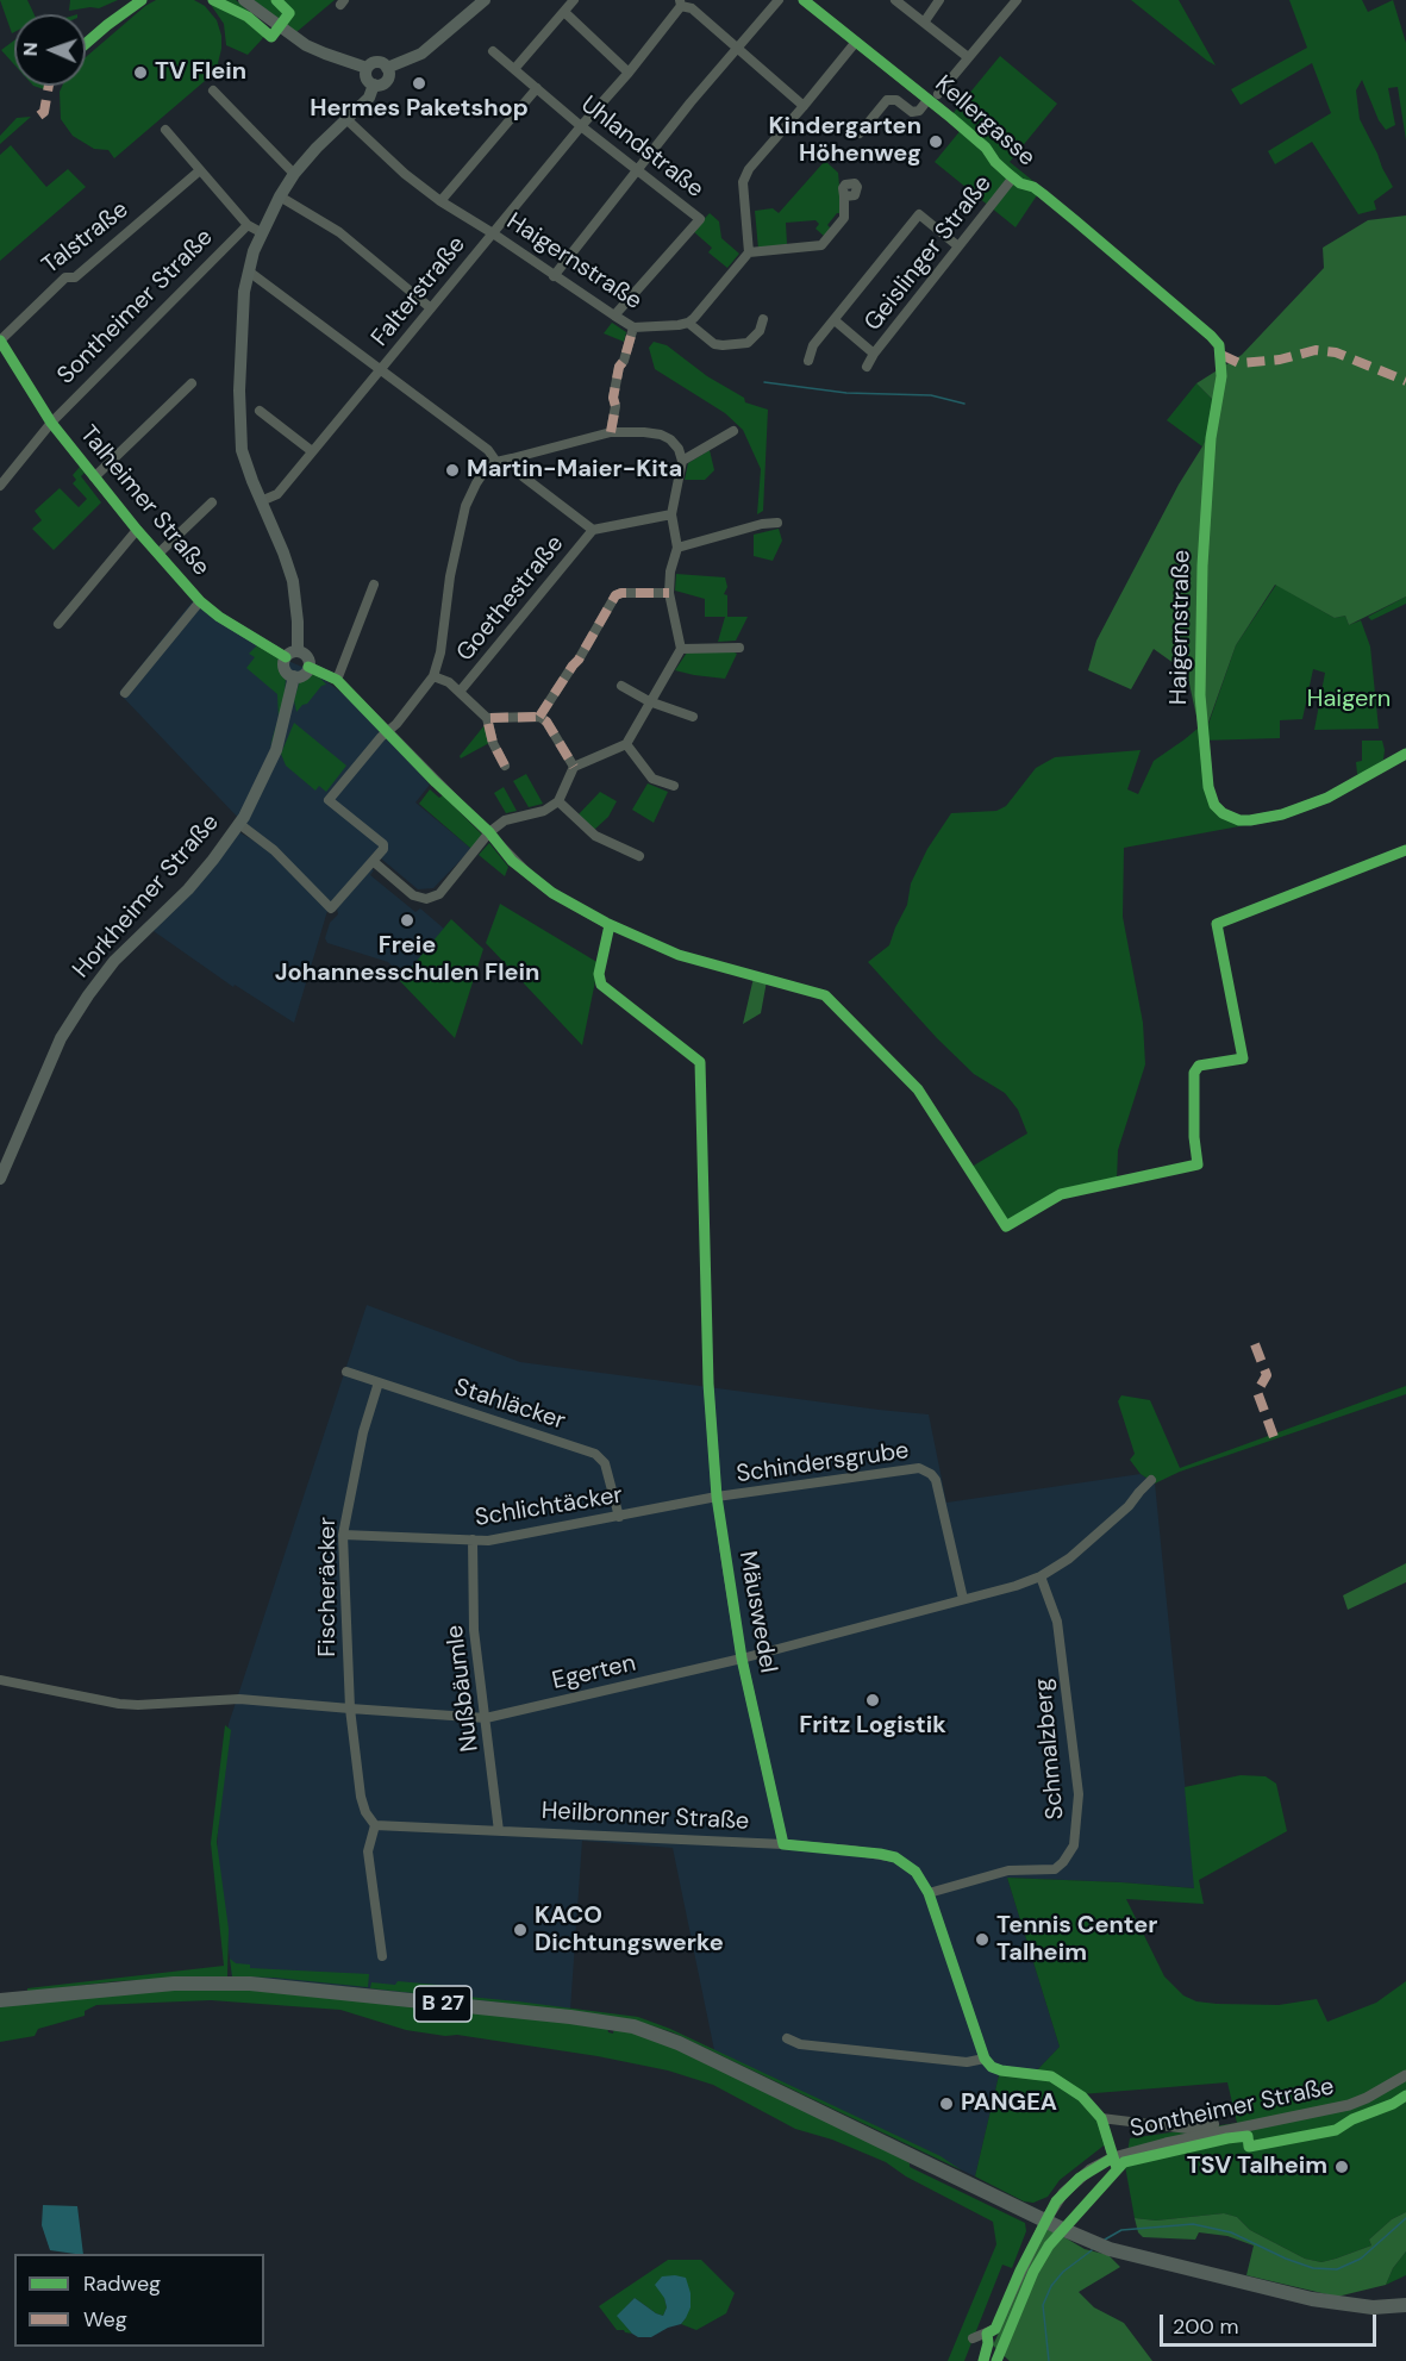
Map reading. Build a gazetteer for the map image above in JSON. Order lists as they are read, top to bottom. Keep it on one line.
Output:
{"streets":{"main road":["Horkheimer Straße","B 27"],"street":["Kellergasse","Uhlandstraße","Talstraße","Geislinger Straße","Haigernstraße","Falterstraße","Sontheimer Straße","Talheimer Straße","Goethestraße","Stahläcker","Schindersgrube","Schlichtäcker","Fischeräcker","Mäuswedel","Egerten","Nußbäumle","Schmalzberg","Heilbronner Straße"]},"crossings":[["Kellergasse","Geislinger Straße"],["Kellergasse","Haigernstraße"],["Uhlandstraße","Haigernstraße"],["Uhlandstraße","Falterstraße"],["Talstraße","Talheimer Straße"],["Haigernstraße","Falterstraße"],["Sontheimer Straße","Talheimer Straße"],["Sontheimer Straße","B 27"],["Talheimer Straße","Horkheimer Straße"],["Stahläcker","Schlichtäcker"],["Stahläcker","Fischeräcker"],["Schindersgrube","Schlichtäcker"],["Schindersgrube","Mäuswedel"],["Schindersgrube","Egerten"],["Schlichtäcker","Fischeräcker"],["Schlichtäcker","Mäuswedel"],["Schlichtäcker","Nußbäumle"],["Fischeräcker","Egerten"],["Mäuswedel","Egerten"],["Mäuswedel","Heilbronner Straße"],["Egerten","Nußbäumle"],["Egerten","Schmalzberg"],["Nußbäumle","Heilbronner Straße"],["Schmalzberg","Heilbronner Straße"]],"parks":["Haigern"],"places":["TV Flein","Hermes Paketshop","Kindergarten Höhenweg","Martin-Maier-Kita","Freie Johannesschulen Flein","Fritz Logistik","KACO Dichtungswerke","Tennis Center Talheim","PANGEA","TSV Talheim"],"legend":["Radweg","Weg"],"scale_bar":"200 m","north":"left"}
